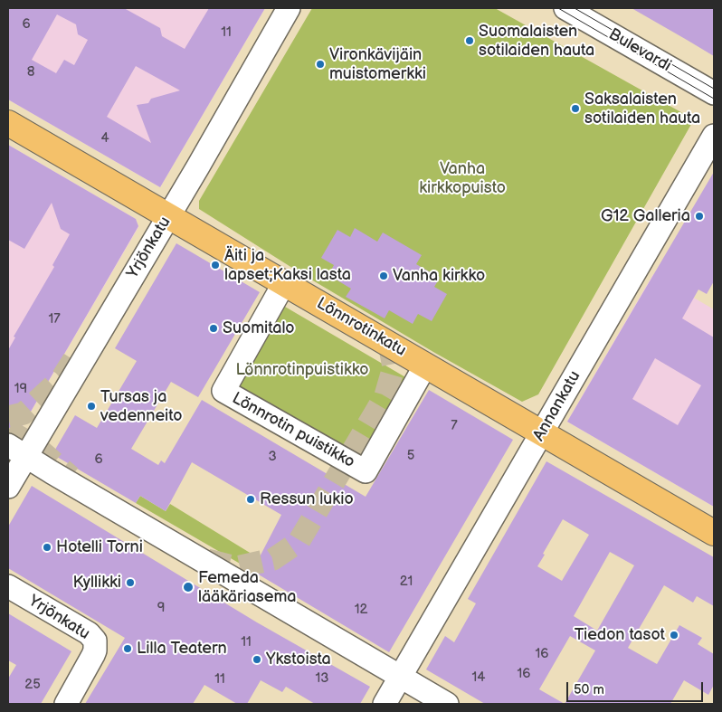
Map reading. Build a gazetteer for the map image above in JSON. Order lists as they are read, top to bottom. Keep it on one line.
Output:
{"streets":{"main road":["Lönnrotinkatu"],"street":["Bulevardi","Yrjönkatu","Annankatu","Lönnrotin puistikko"]},"crossings":[["Yrjönkatu","Lönnrotinkatu"],["Lönnrotinkatu","Annankatu"],["Lönnrotinkatu","Lönnrotin puistikko"]],"parks":["Vanha kirkkopuisto","Lönnrotinpuistikko"],"places":["Suomalaisten sotilaiden hauta","Vironkävijäin muistomerkki","Saksalaisten sotilaiden hauta","G12 Galleria","Äiti ja lapset;Kaksi lasta","Vanha kirkko","Suomitalo","Tursas ja vedenneito","Ressun lukio","Hotelli Torni","Kyllikki","Femeda lääkäriasema","Tiedon tasot","Lilla Teatern","Ykstoista"],"house_numbers":["6","11","8","4","17","19","7","5","3","6","21","9","12","11","16","16","14","13","11","25"],"scale_bar":"50 m"}
